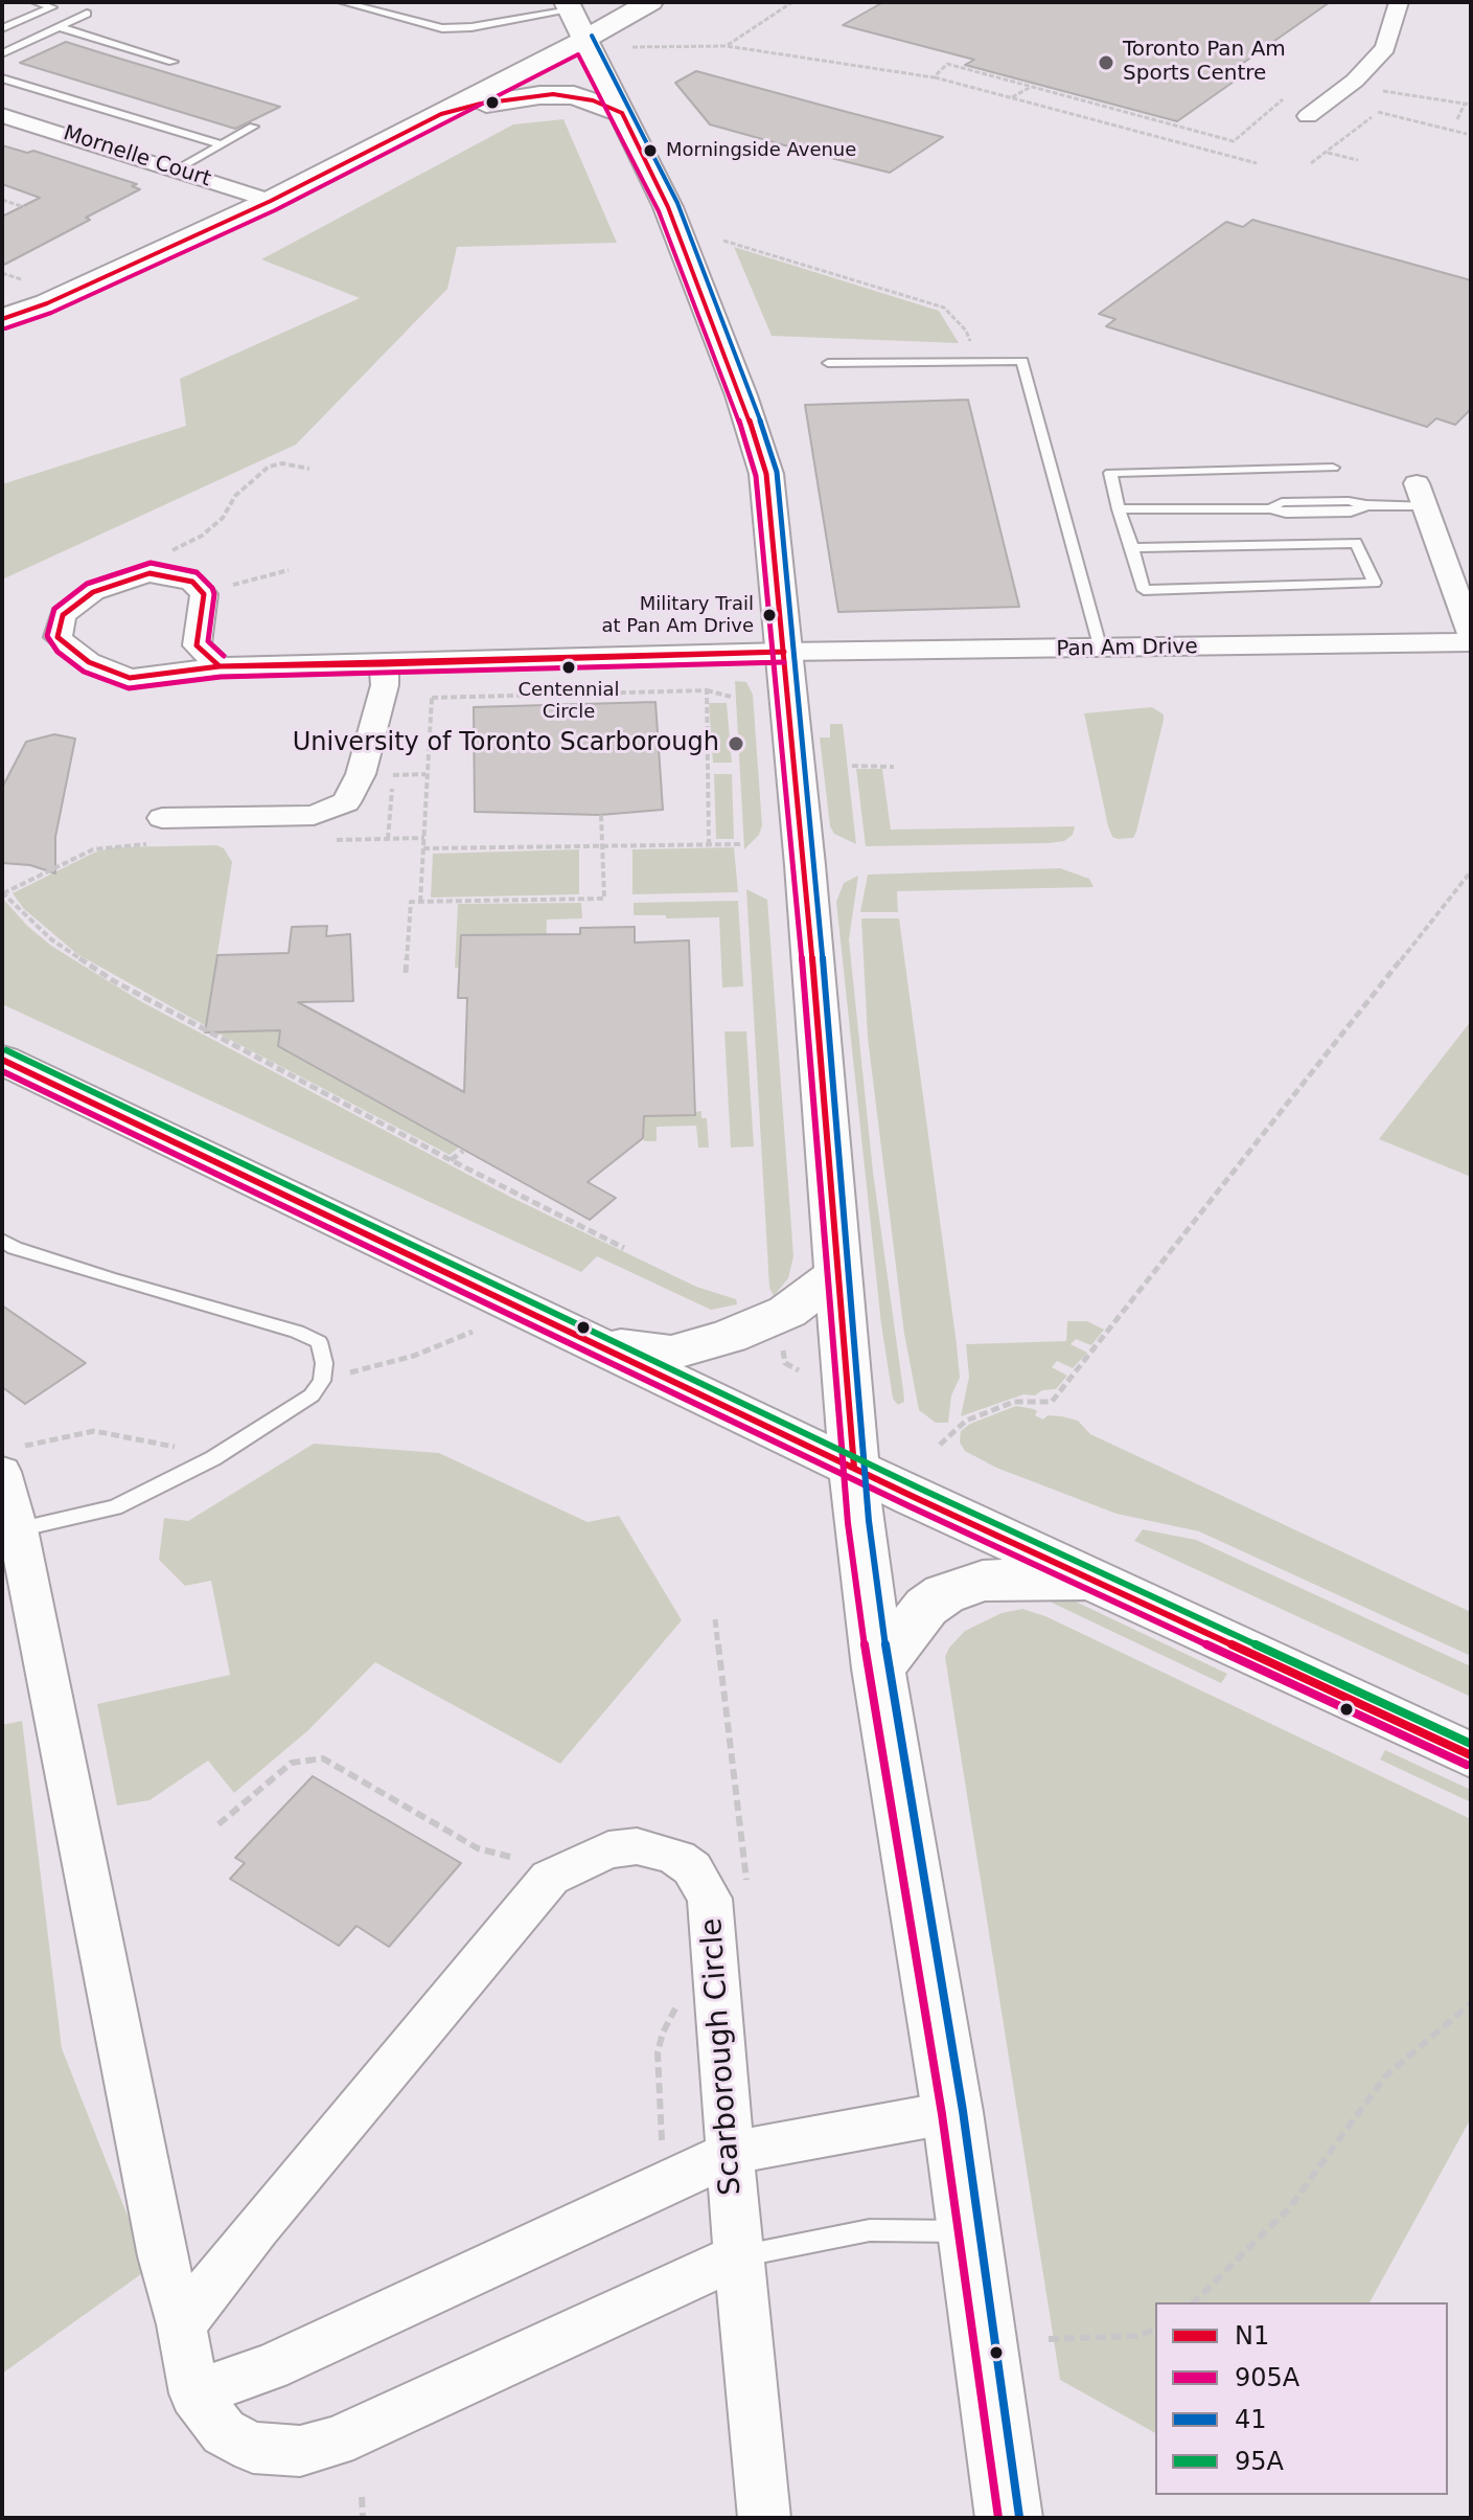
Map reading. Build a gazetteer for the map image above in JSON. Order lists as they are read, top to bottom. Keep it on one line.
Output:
{"streets":{"street":["Mornelle Court","Pan Am Drive","Scarborough Circle"]},"places":["Toronto Pan Am Sports Centre","Morningside Avenue","Military Trail at Pan Am Drive","Centennial Circle","University of Toronto Scarborough"],"lines":["transit line 41","transit line 905A","transit line N1","transit line 95A"],"legend":["N1","905A","41","95A"]}
